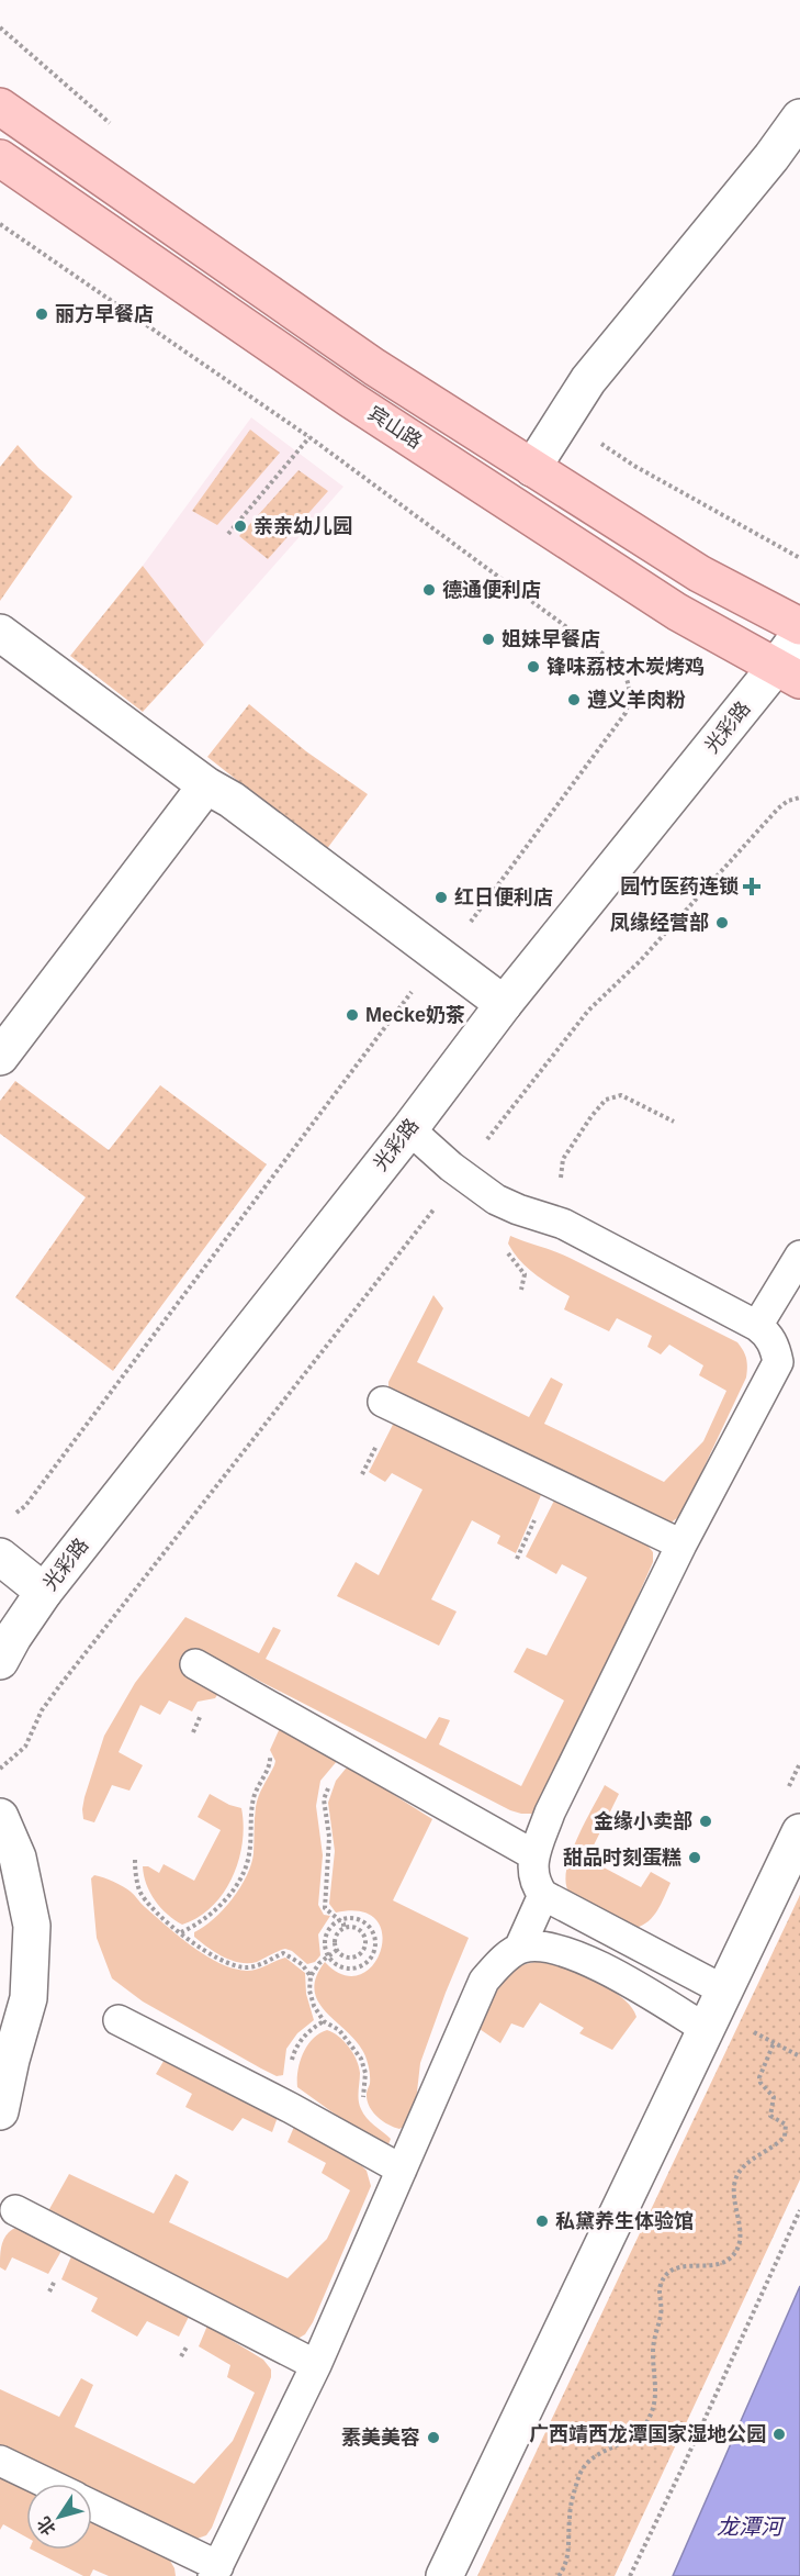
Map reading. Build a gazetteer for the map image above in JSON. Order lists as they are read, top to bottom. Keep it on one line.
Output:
{"streets":{"main road":["宾山路"],"street":["光彩路"]},"crossings":[["宾山路","光彩路"]],"water":["龙潭河"],"places":{"other":["丽方早餐店","亲亲幼儿园","德通便利店","姐妹早餐店","锋味荔枝木炭烤鸡","遵义羊肉粉","红日便利店","凤缘经营部","Mecke奶茶","金缘小卖部","甜品时刻蛋糕","私黛养生体验馆","广西靖西龙潭国家湿地公园","素美美容"],"health":["园竹医药连锁"]},"north":"bottom left"}
